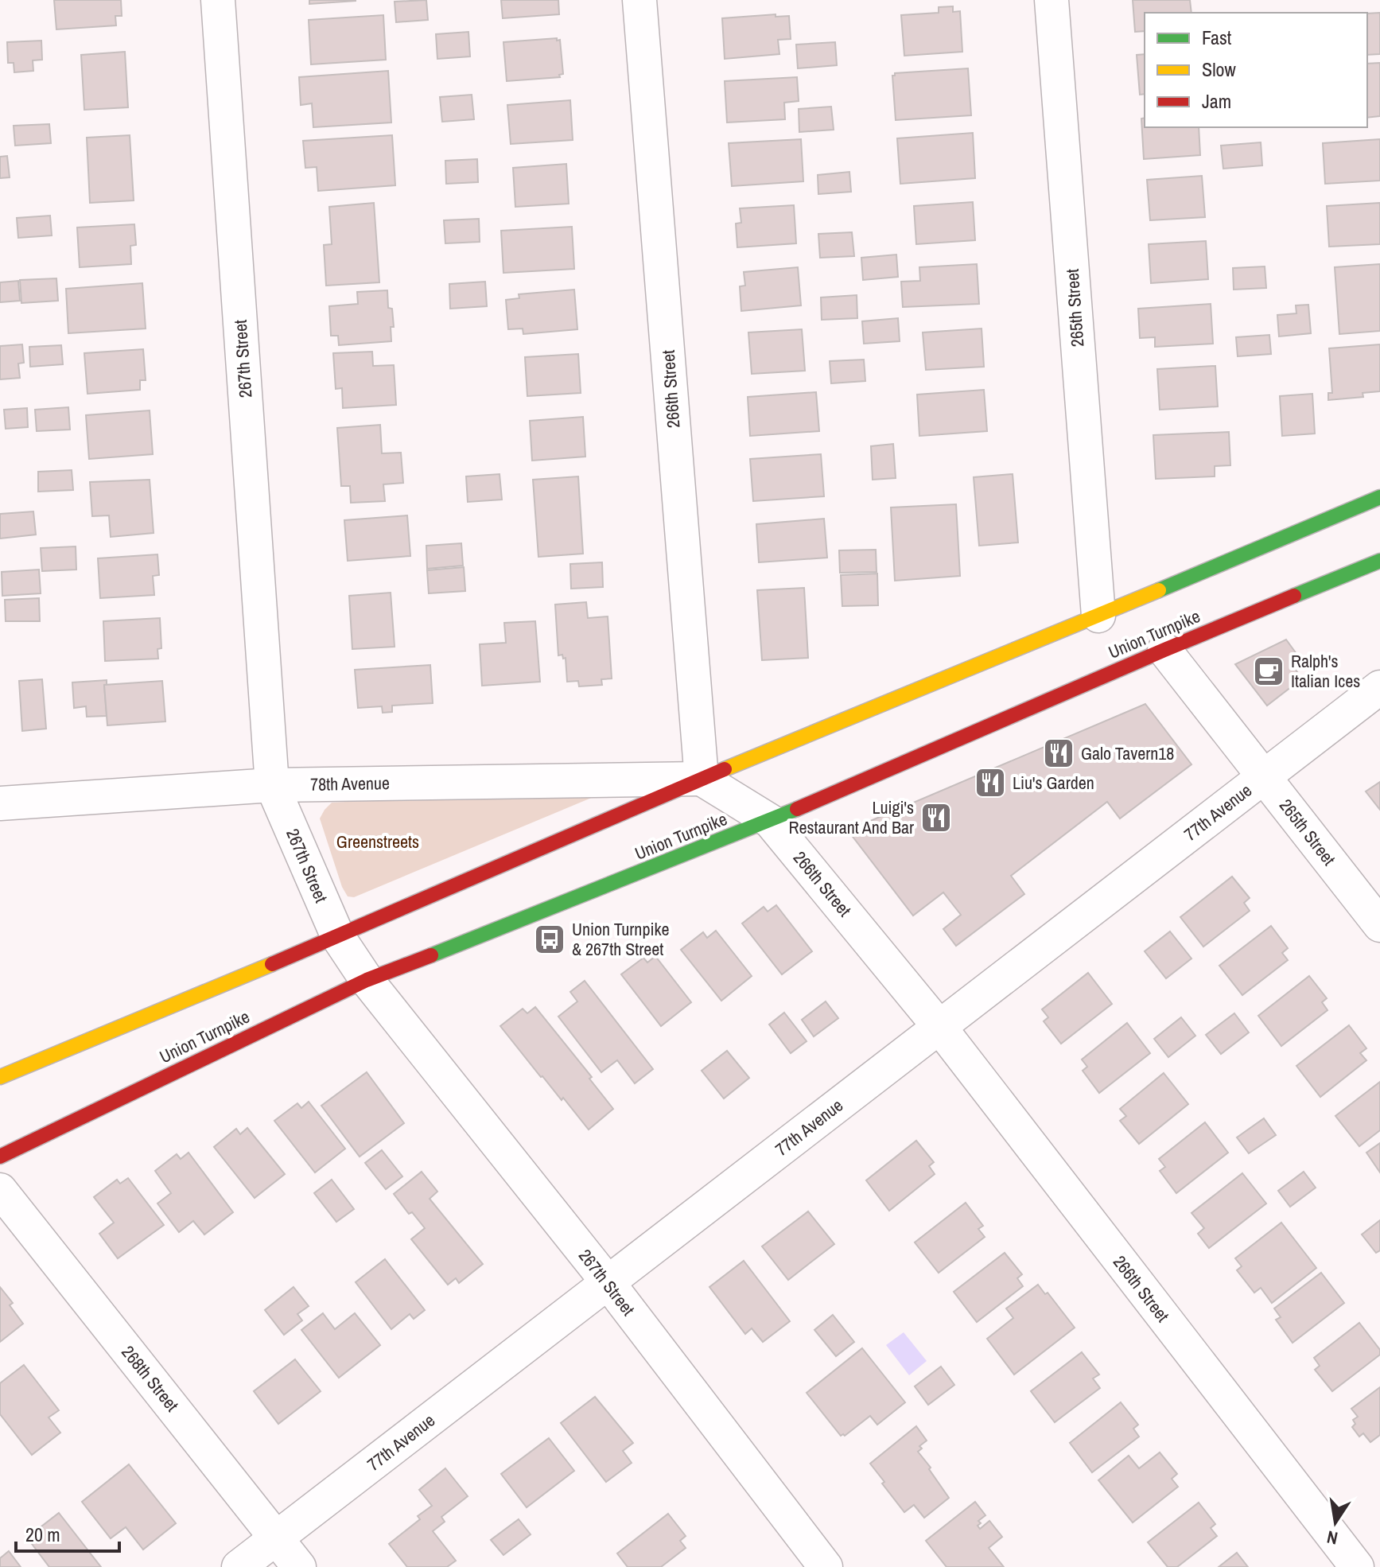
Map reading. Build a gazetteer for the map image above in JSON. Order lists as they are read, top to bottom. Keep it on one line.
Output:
{"streets":{"main road":["Union Turnpike"],"street":["265th Street","267th Street","266th Street","78th Avenue","77th Avenue","268th Street"]},"crossings":[["265th Street","Union Turnpike"],["265th Street","77th Avenue"],["267th Street","Union Turnpike"],["267th Street","78th Avenue"],["267th Street","77th Avenue"],["266th Street","Union Turnpike"],["266th Street","78th Avenue"],["266th Street","77th Avenue"],["77th Avenue","268th Street"]],"parks":["Greenstreets"],"places":{"cafe":["Ralph's Italian Ices"],"restaurant":["Galo Tavern18","Liu's Garden","Luigi's Restaurant And Bar"],"bus stop":["Union Turnpike & 267th Street"]},"legend":["Fast","Slow","Jam"],"scale_bar":"20 m","north":"bottom"}
